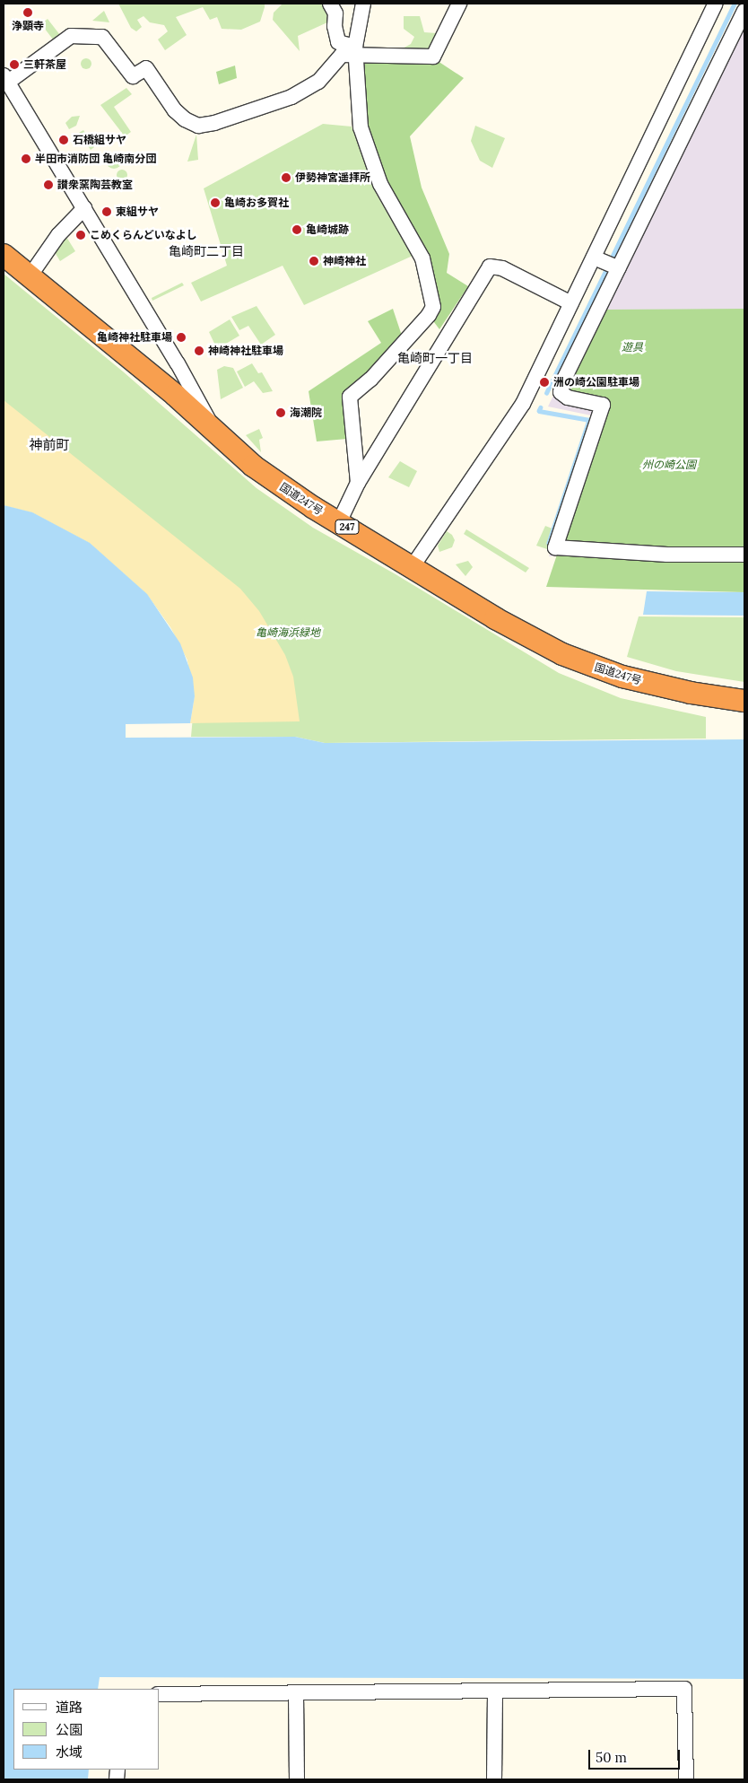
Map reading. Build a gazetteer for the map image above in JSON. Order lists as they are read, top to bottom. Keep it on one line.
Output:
{"streets":{"highway":["国道247号","247"]},"districts":["亀崎町二丁目","亀崎町一丁目","神前町"],"parks":["遊具","州の崎公園","亀崎海浜緑地"],"places":["浄顕寺","三軒茶屋","石橋組サヤ","半田市消防団 亀崎南分団","伊勢神宮遥拝所","讃衆窯陶芸教室","亀崎お多賀社","東組サヤ","亀崎城跡","こめくらんどいなよし","神崎神社","亀崎神社駐車場","神崎神社駐車場","洲の崎公園駐車場","海潮院"],"legend":["道路","公園","水域"],"scale_bar":"50 m"}
